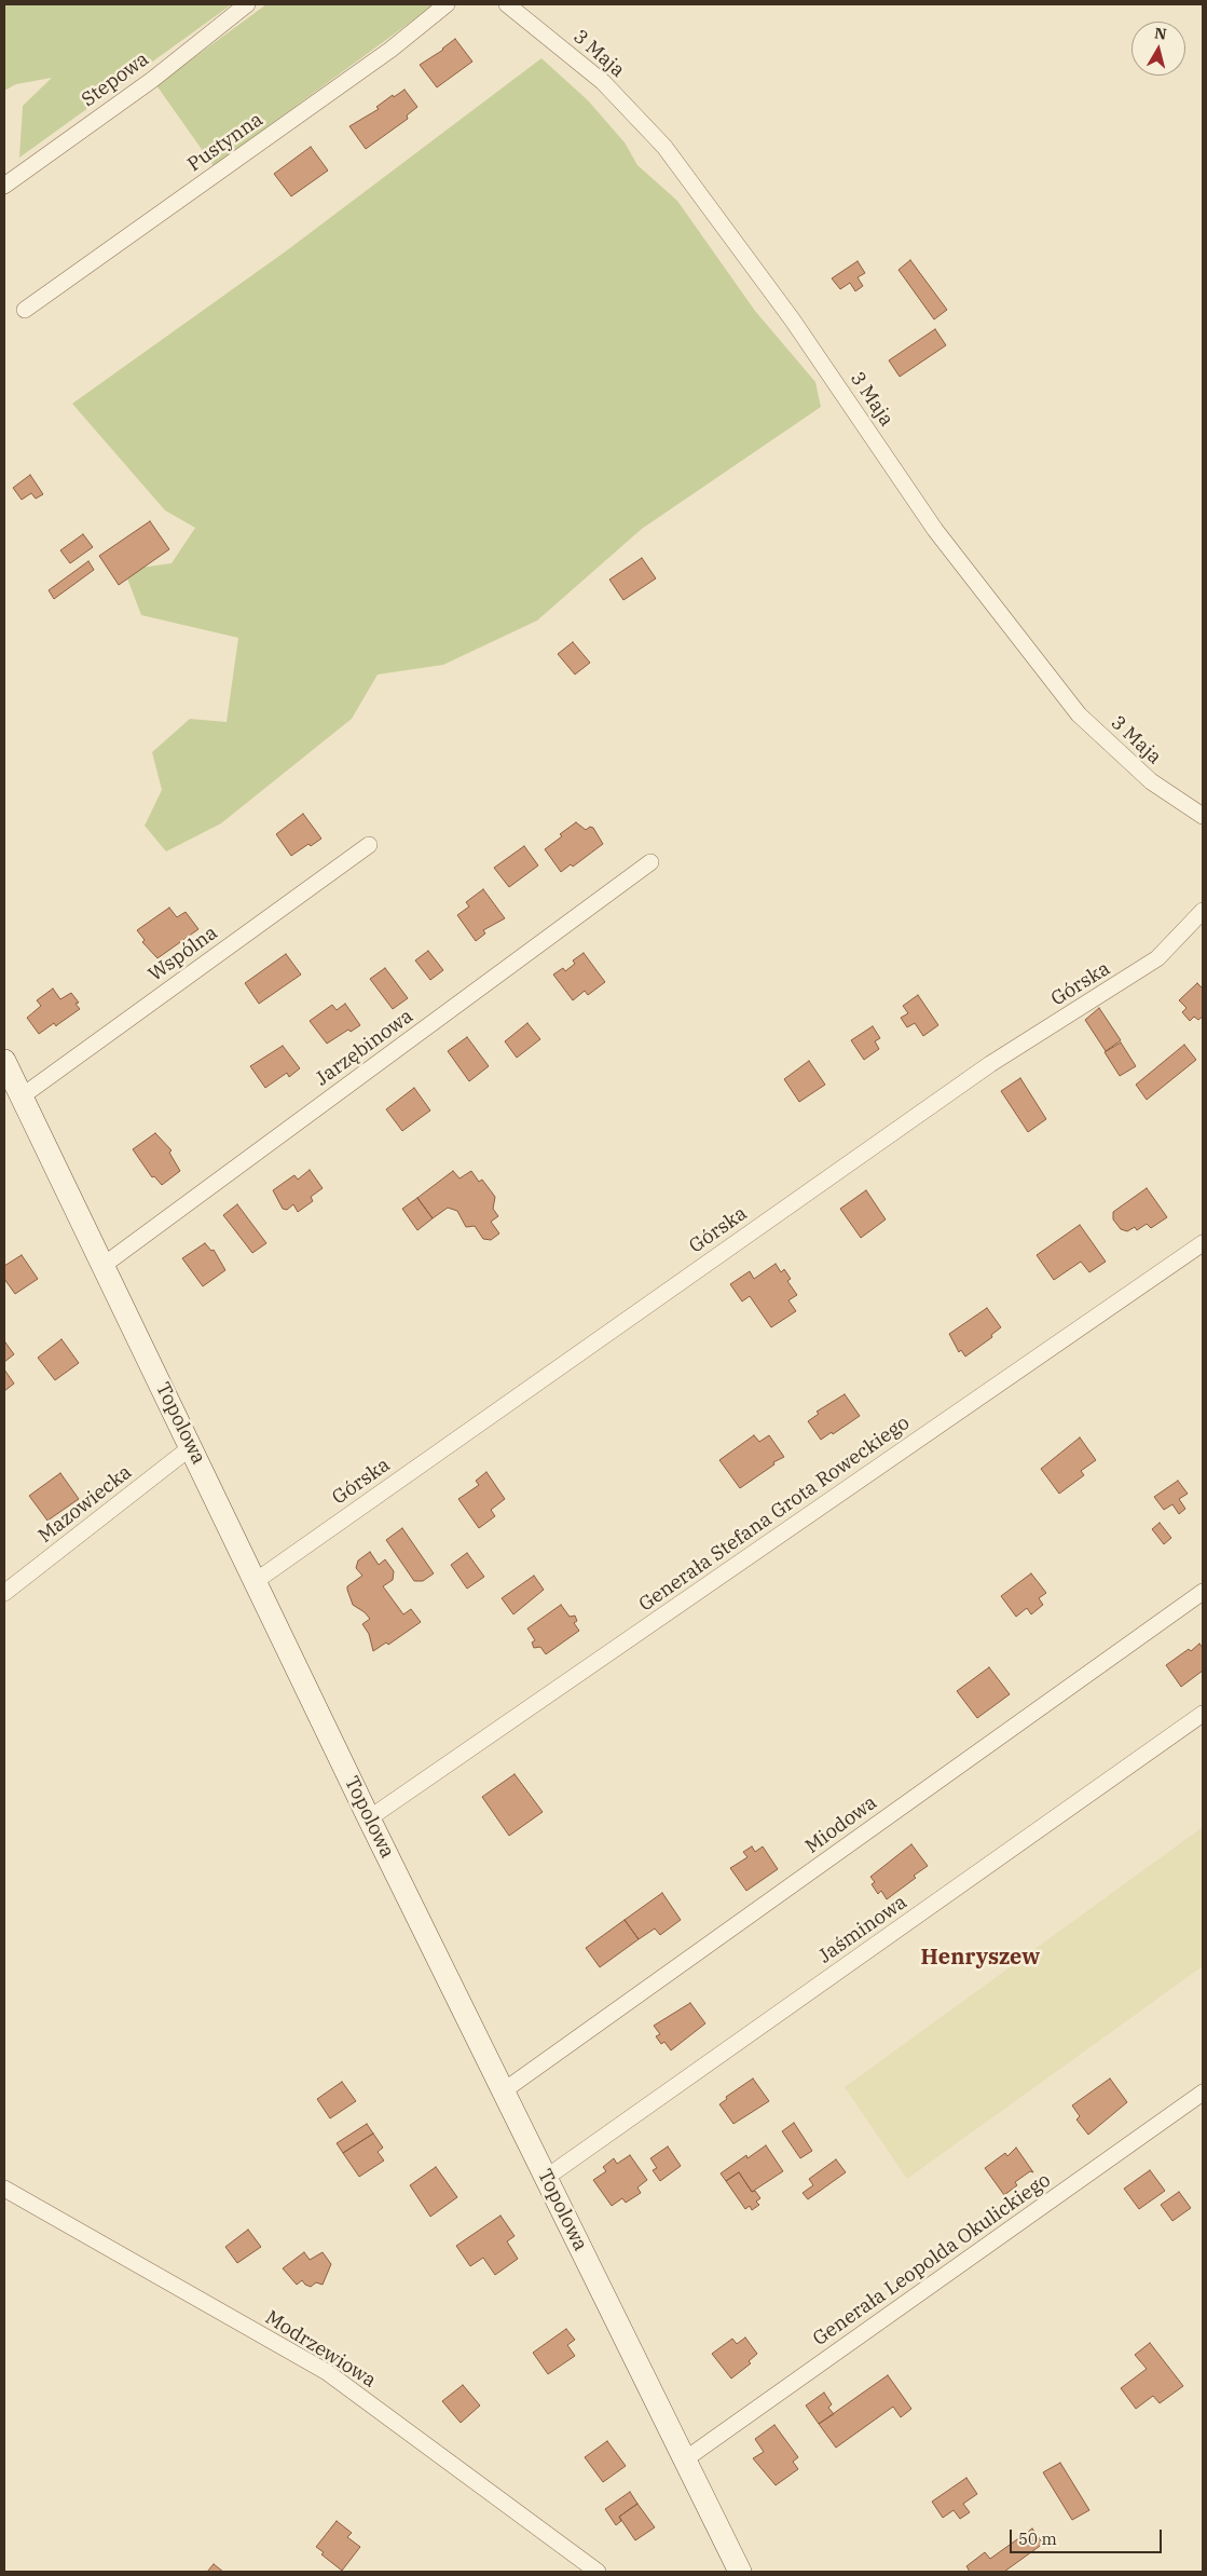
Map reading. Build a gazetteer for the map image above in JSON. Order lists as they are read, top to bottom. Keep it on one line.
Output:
{"streets":{"street":["3 Maja","Stepowa","Pustynna","Wspólna","Górska","Jarzębinowa","Topolowa","Mazowiecka","Generała Stefana Grota Roweckiego","Miodowa","Jaśminowa","Generała Leopolda Okulickiego","Modrzewiowa"]},"crossings":[["Wspólna","Topolowa"],["Górska","Topolowa"],["Jarzębinowa","Topolowa"],["Topolowa","Mazowiecka"],["Topolowa","Generała Stefana Grota Roweckiego"],["Topolowa","Miodowa"],["Topolowa","Jaśminowa"],["Topolowa","Generała Leopolda Okulickiego"]],"districts":["Henryszew"],"scale_bar":"50 m","north":"top"}
